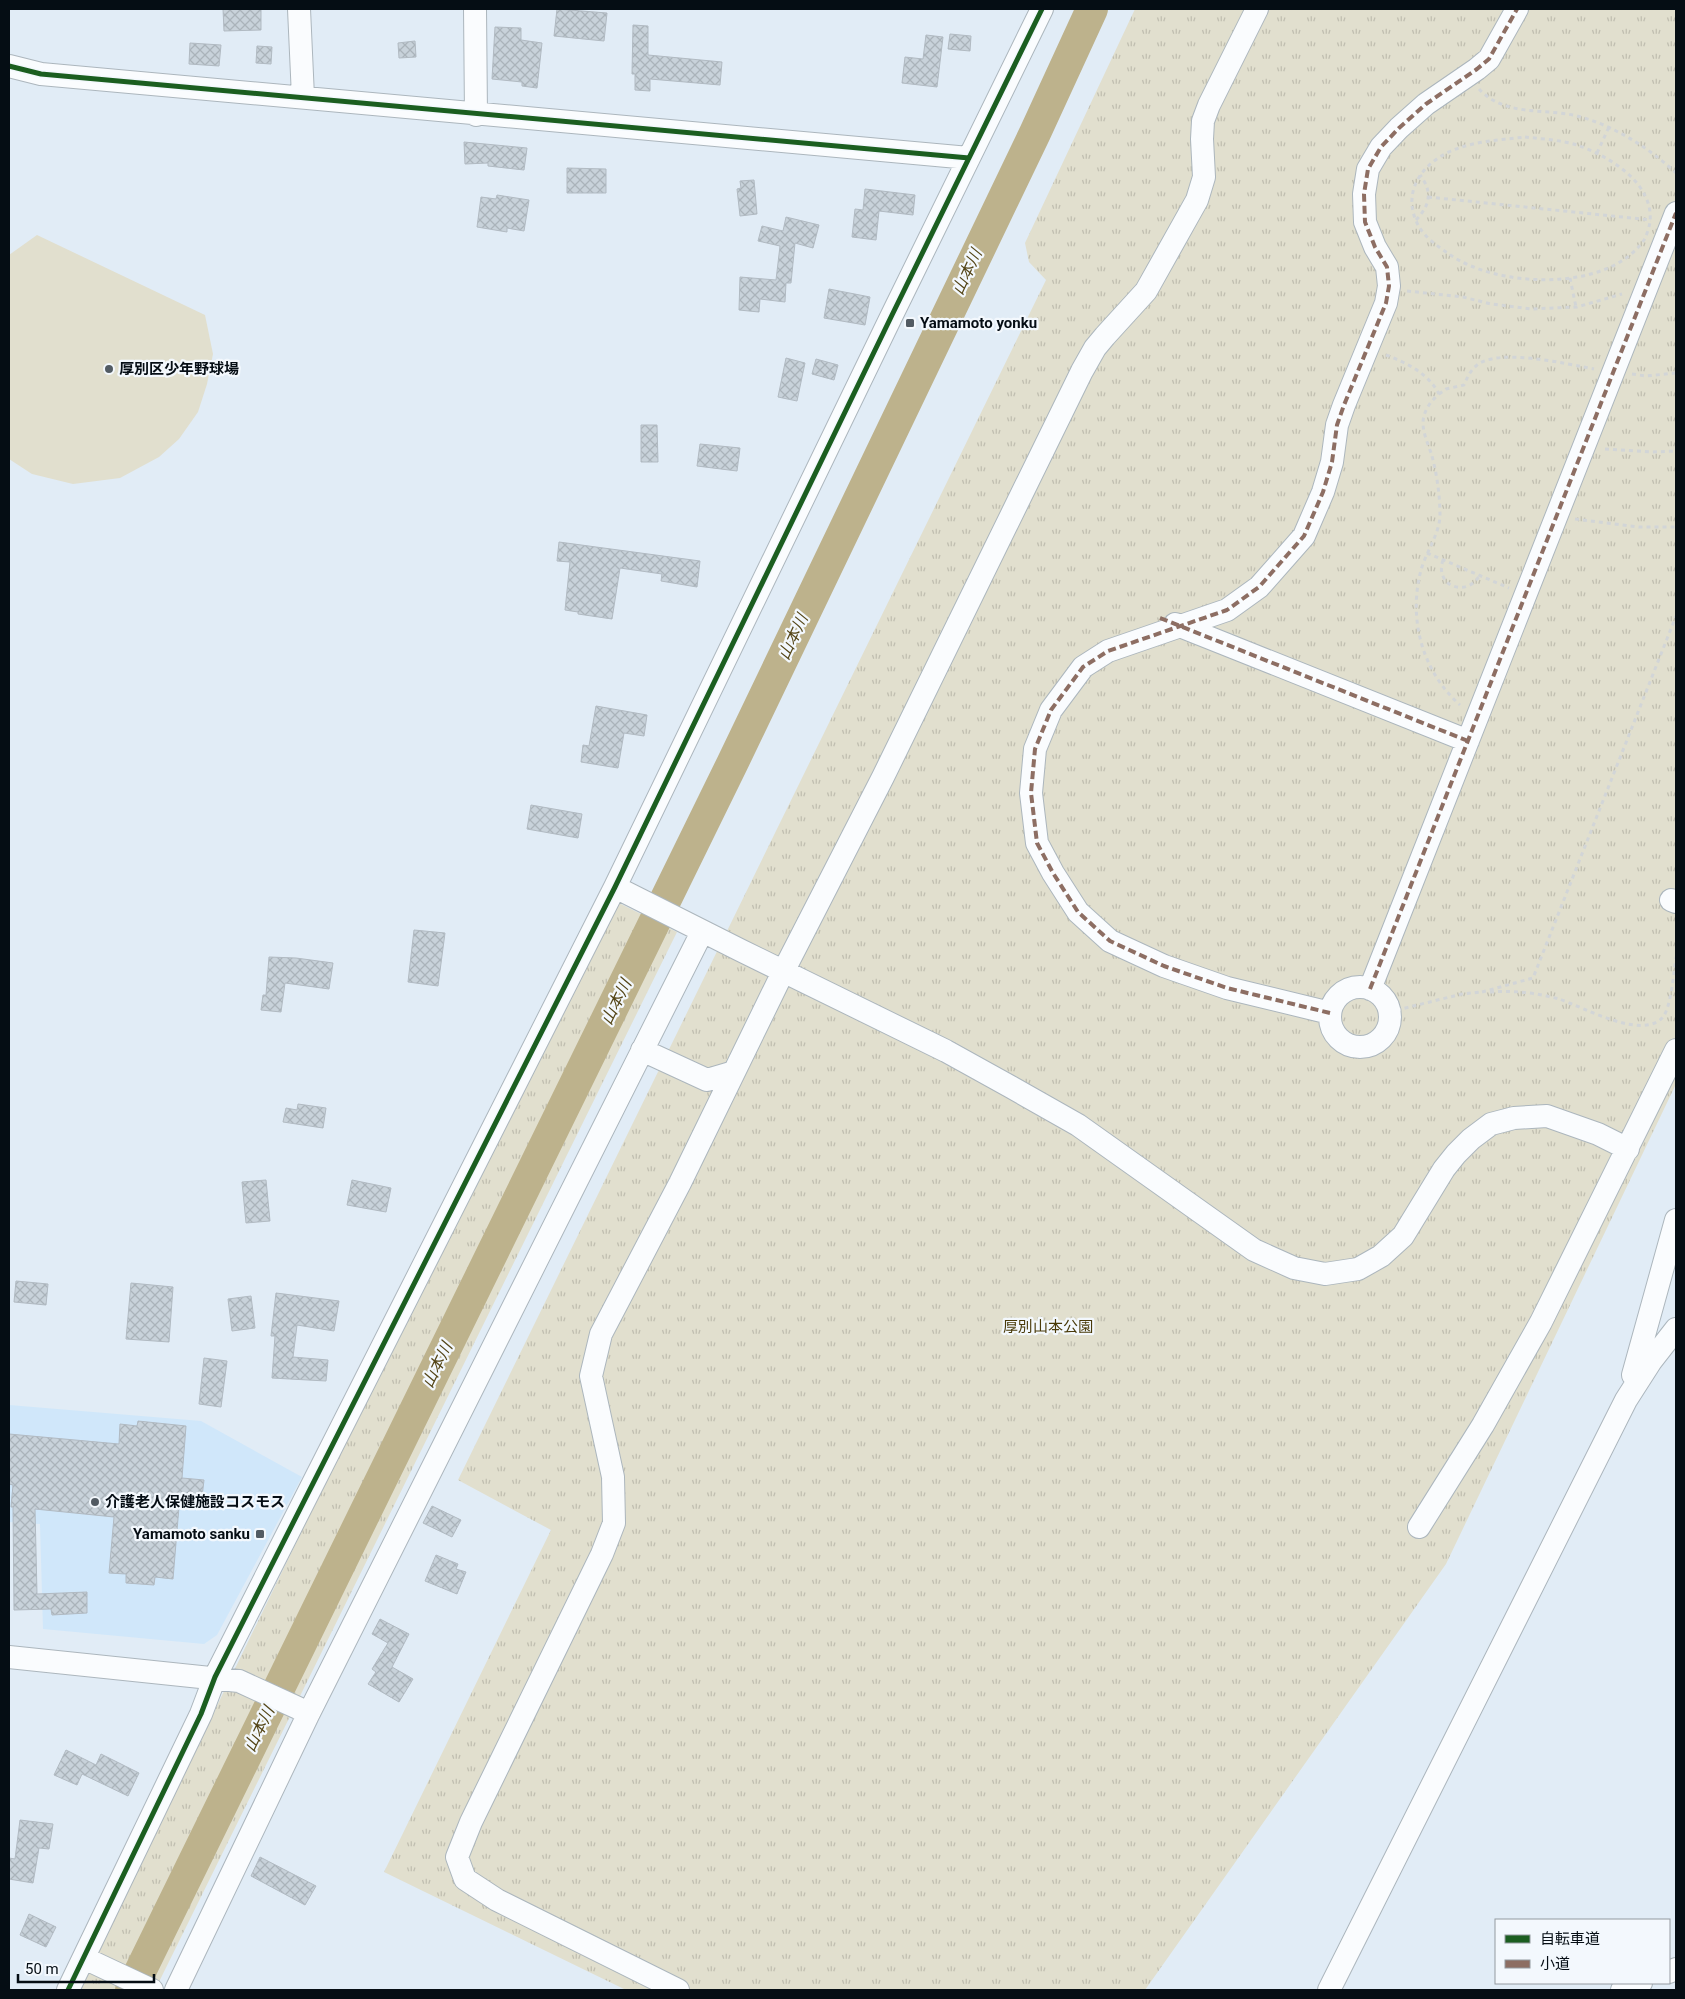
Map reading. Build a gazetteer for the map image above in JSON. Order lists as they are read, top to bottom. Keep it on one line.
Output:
{"water":["山本川"],"parks":["厚別山本公園"],"places":{"transit":["Yamamoto yonku","Yamamoto sanku"],"other":["厚別区少年野球場","介護老人保健施設コスモス"]},"legend":["自転車道","小道"],"scale_bar":"50 m"}
